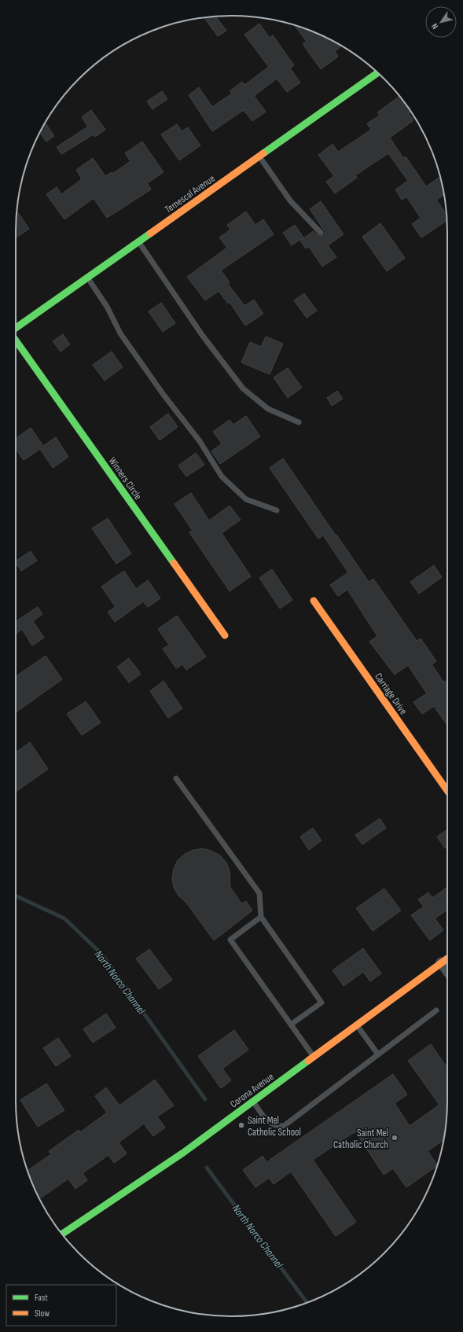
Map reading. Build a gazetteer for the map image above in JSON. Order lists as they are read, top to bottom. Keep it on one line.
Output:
{"streets":{"street":["Temescal Avenue","Winners Circle","Carriage Drive","Corona Avenue"]},"water":["North Norco Channel"],"places":["Saint Mel Catholic School","Saint Mel Catholic Church"],"legend":["Fast","Slow"],"north":"bottom left"}
